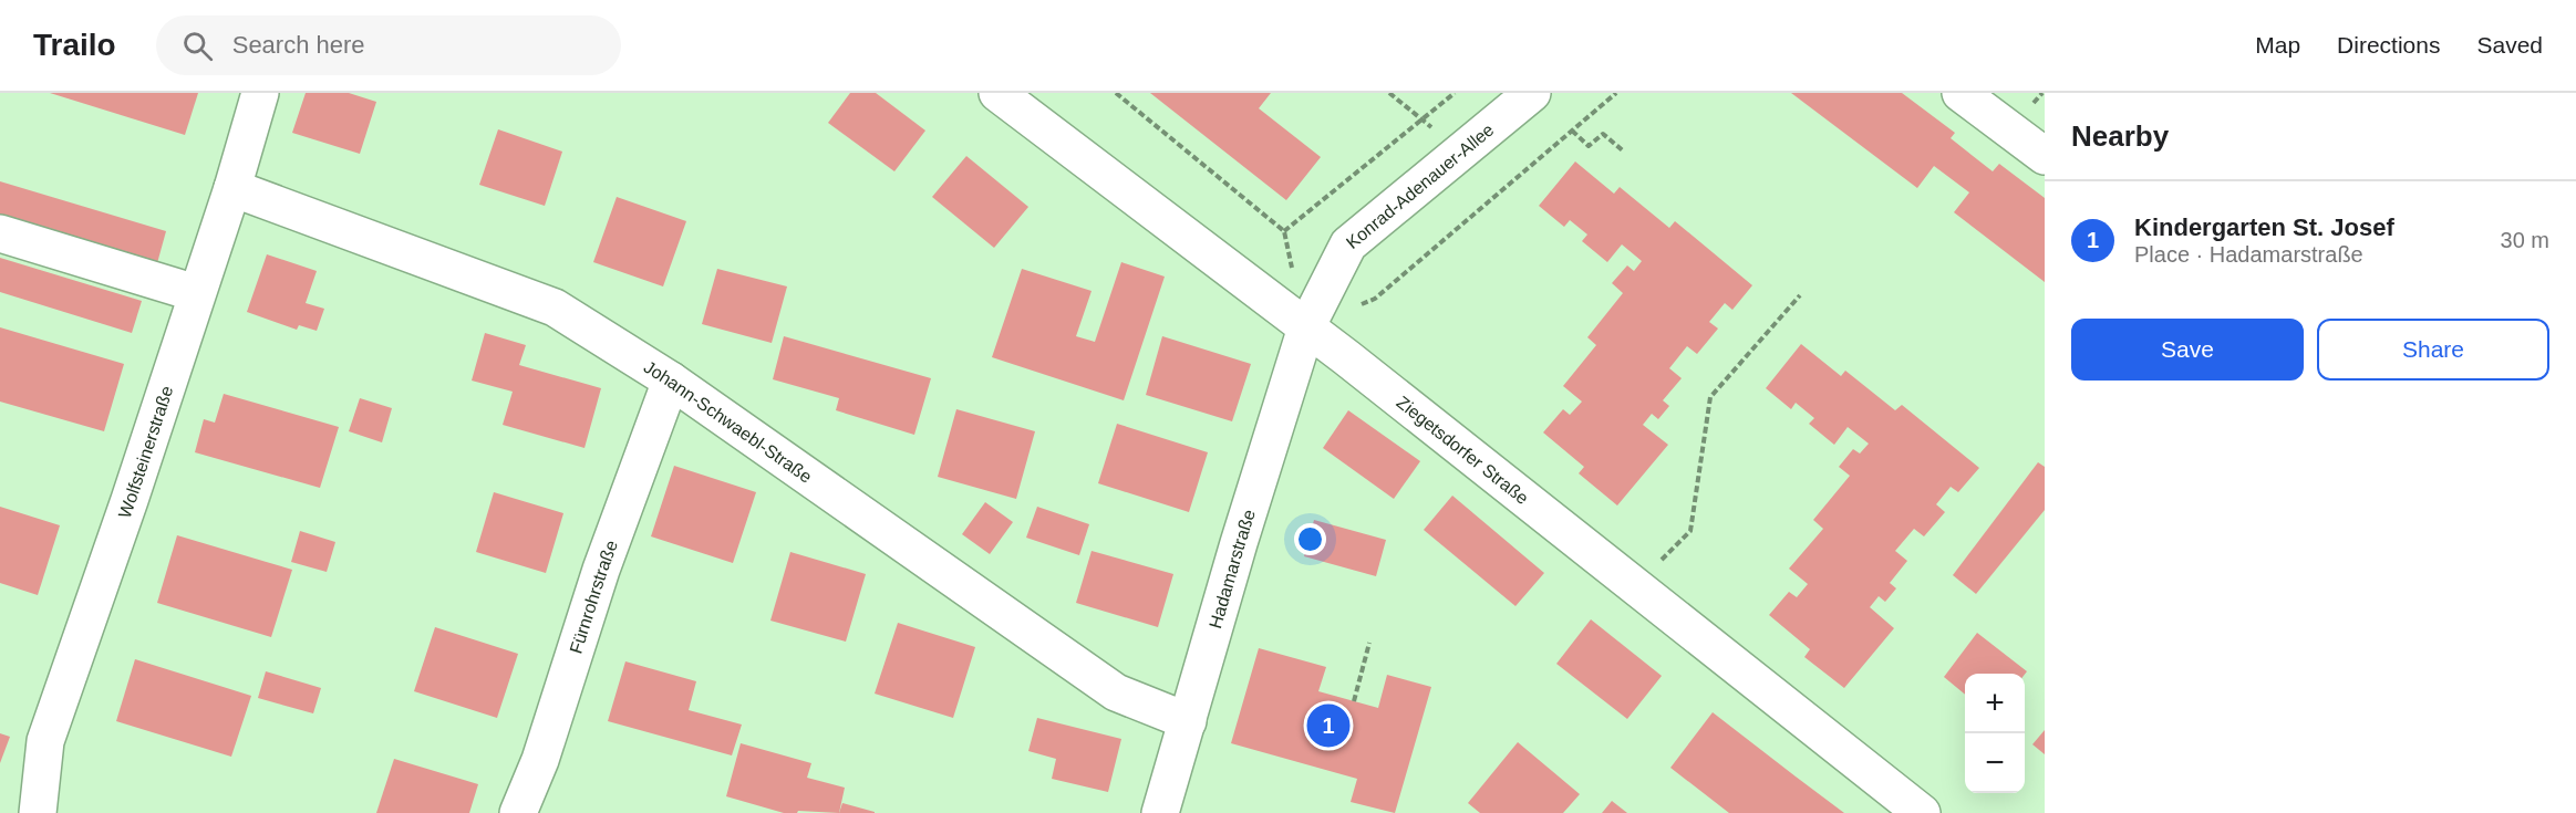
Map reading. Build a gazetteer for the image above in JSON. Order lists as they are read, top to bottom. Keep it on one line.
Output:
{"streets":{"street":["Konrad-Adenauer-Allee","Johann-Schwaebl-Straße","Ziegetsdorfer Straße","Wolfsteinerstraße","Hadamarstraße","Fürnrohrstraße"]},"crossings":[["Konrad-Adenauer-Allee","Ziegetsdorfer Straße"],["Konrad-Adenauer-Allee","Hadamarstraße"],["Johann-Schwaebl-Straße","Wolfsteinerstraße"],["Johann-Schwaebl-Straße","Hadamarstraße"],["Johann-Schwaebl-Straße","Fürnrohrstraße"],["Ziegetsdorfer Straße","Hadamarstraße"]],"page":{"header":"Trailo","search":"Search here","nav":["Map","Directions","Saved"],"heading":"Nearby","list":[{"mark":"1","name":"Kindergarten St. Josef","note":"Place · Hadamarstraße","value":"30 m"}],"buttons":["Save","Share"],"map_buttons":["+","−"],"pins":"1"}}
